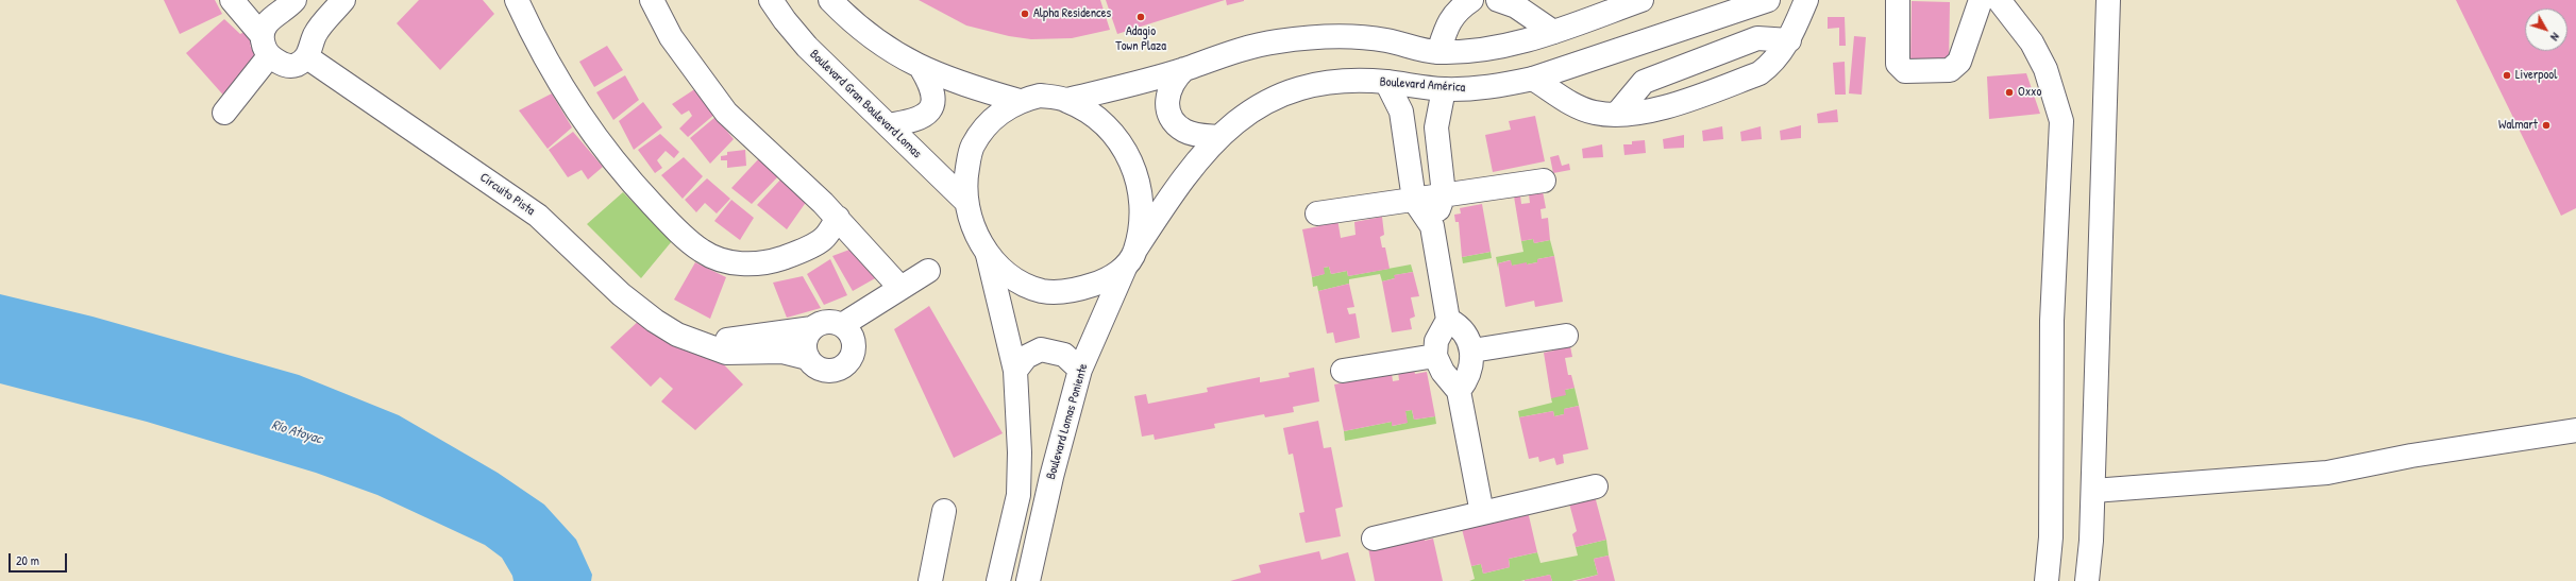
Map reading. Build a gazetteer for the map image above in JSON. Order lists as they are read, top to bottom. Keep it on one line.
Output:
{"streets":{"street":["Boulevard América","Boulevard Gran Boulevard Lomas","Circuito Pista","Boulevard Lomas Poniente"]},"crossings":[["Boulevard América","Boulevard Lomas Poniente"]],"water":["Río Atoyac"],"places":["Alpha Residences","Adagio Town Plaza","Liverpool","Oxxo","Walmart"],"scale_bar":"20 m","north":"bottom right"}
